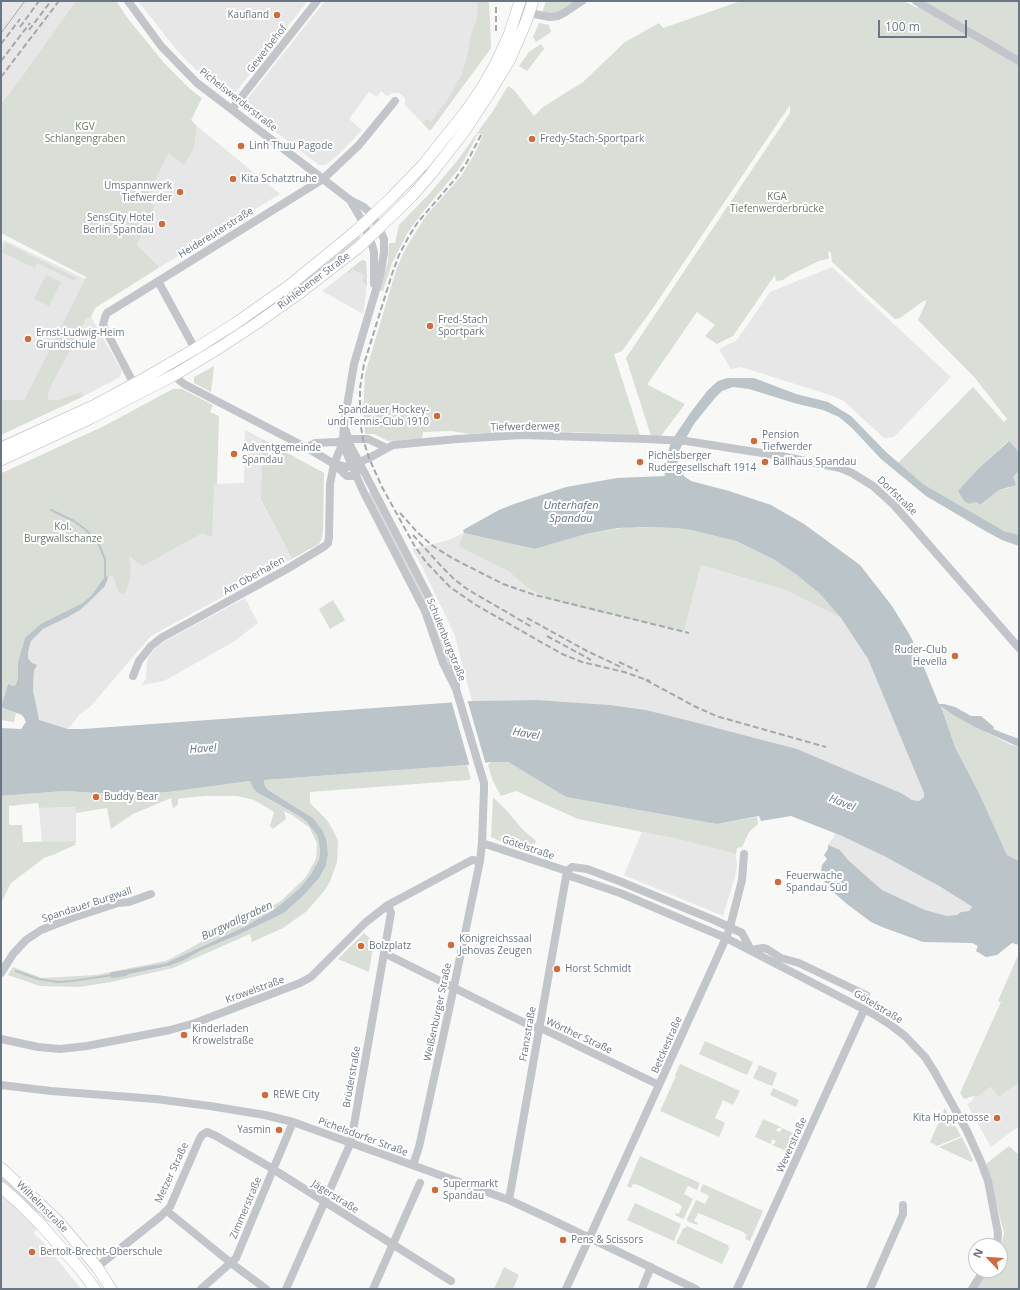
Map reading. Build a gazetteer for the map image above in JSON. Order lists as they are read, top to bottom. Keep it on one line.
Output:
{"streets":{"main road":["Ruhlebener Straße","Wilhelmstraße"],"street":["Gewerbehof","Pichelswerderstraße","Heidereuterstraße","Tiefwerderweg","Dorfstraße","Am Oberhafen","Schulenburgstraße","Götelstraße","Spandauer Burgwall","Krowelstraße","Weißenburger Straße","Franzstraße","Wörther Straße","Betckestraße","Brüderstraße","Pichelsdorfer Straße","Weverstraße","Metzer Straße","Jägerstraße","Zimmerstraße"]},"crossings":[["Gewerbehof","Pichelswerderstraße"],["Pichelswerderstraße","Heidereuterstraße"],["Pichelswerderstraße","Ruhlebener Straße"],["Pichelswerderstraße","Schulenburgstraße"],["Heidereuterstraße","Ruhlebener Straße"],["Ruhlebener Straße","Tiefwerderweg"],["Ruhlebener Straße","Schulenburgstraße"],["Tiefwerderweg","Dorfstraße"],["Tiefwerderweg","Am Oberhafen"],["Tiefwerderweg","Schulenburgstraße"],["Götelstraße","Franzstraße"],["Götelstraße","Betckestraße"],["Götelstraße","Weverstraße"],["Krowelstraße","Weißenburger Straße"],["Krowelstraße","Brüderstraße"],["Weißenburger Straße","Wörther Straße"],["Weißenburger Straße","Pichelsdorfer Straße"],["Franzstraße","Wörther Straße"],["Franzstraße","Pichelsdorfer Straße"],["Wörther Straße","Betckestraße"],["Wörther Straße","Brüderstraße"],["Betckestraße","Pichelsdorfer Straße"],["Brüderstraße","Pichelsdorfer Straße"],["Brüderstraße","Jägerstraße"],["Pichelsdorfer Straße","Zimmerstraße"],["Metzer Straße","Jägerstraße"],["Metzer Straße","Wilhelmstraße"],["Jägerstraße","Zimmerstraße"]],"water":["Unterhafen Spandau","Havel","Burgwallgraben"],"parks":["KGV Schlangengraben","KGA Tiefenwerderbrücke","Kol. Burgwallschanze"],"places":["Kaufland","Fredy-Stach-Sportpark","Linh Thuu Pagode","Kita Schatztruhe","Umspannwerk Tiefwerder","SensCity Hotel Berlin Spandau","Fred-Stach Sportpark","Ernst-Ludwig-Heim Grundschule","Spandauer Hockey- und Tennis-Club 1910","Pension Tiefwerder","Adventgemeinde Spandau","Pichelsberger Rudergesellschaft 1914","Ballhaus Spandau","Ruder-Club Hevella","Buddy Bear","Feuerwache Spandau Süd","Königreichssaal Jehovas Zeugen","Bolzplatz","Horst Schmidt","Kinderladen Krowelstraße","REWE City","Kita Hoppetosse","Yasmin","Supermarkt Spandau","Pens & Scissors","Bertolt-Brecht-Oberschule"],"scale_bar":"100 m","north":"top left"}
